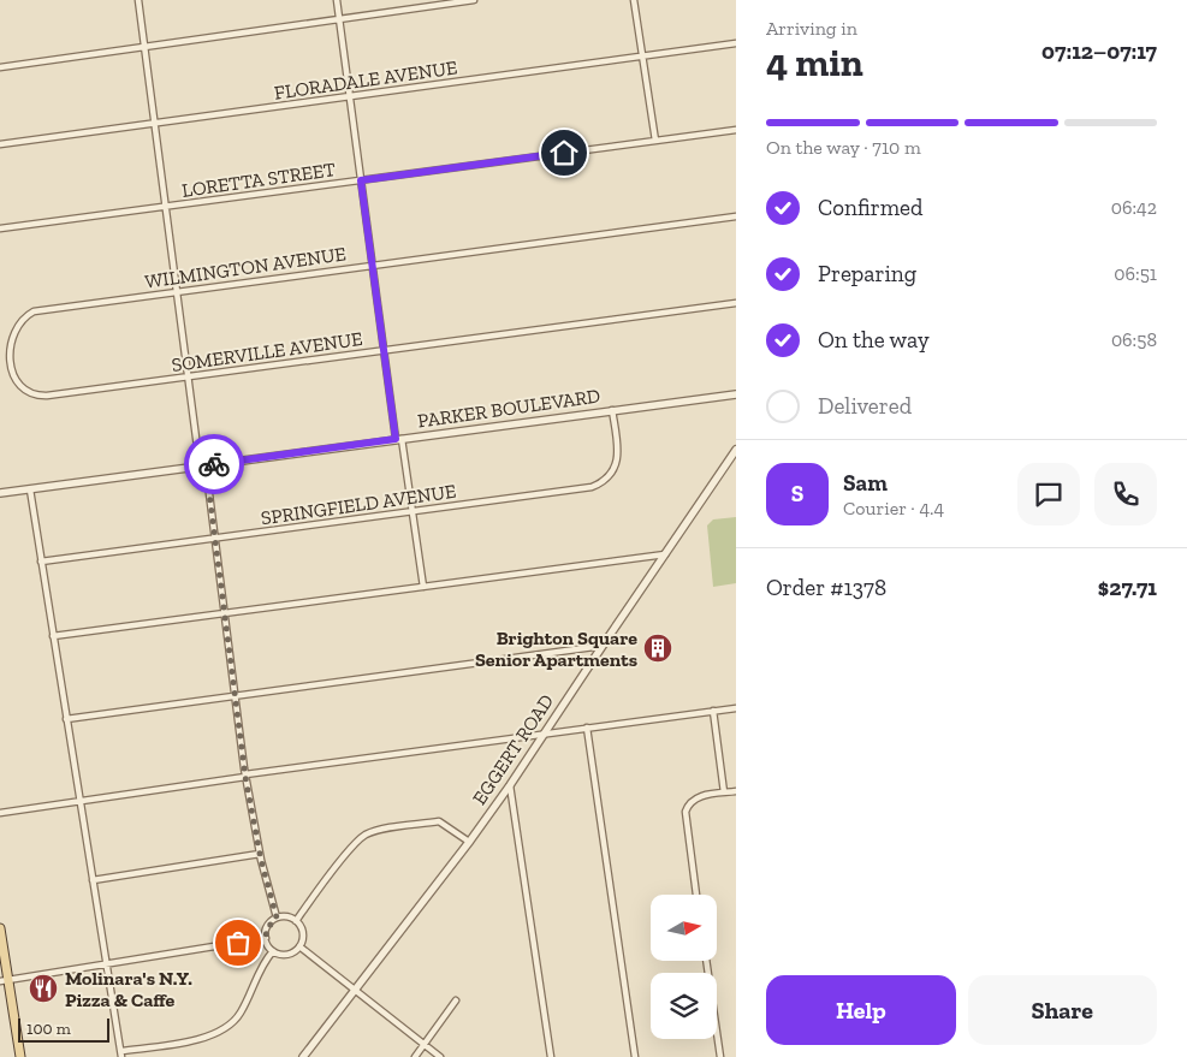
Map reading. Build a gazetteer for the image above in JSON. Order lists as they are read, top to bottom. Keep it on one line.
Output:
{"streets":{"street":["FLORADALE AVENUE","LORETTA STREET","WILMINGTON AVENUE","SOMERVILLE AVENUE","PARKER BOULEVARD","SPRINGFIELD AVENUE","EGGERT ROAD"]},"crossings":[["PARKER BOULEVARD","SPRINGFIELD AVENUE"]],"places":{"building":["Brighton Square Senior Apartments"],"restaurant":["Molinara's N.Y. Pizza & Caffe"]},"scale_bar":"100 m","north":"right","page":{"heading":["4 min","Arriving in","07:12–07:17"],"panel":["Sam","Courier · 4.4","Order #1378","$27.71"],"bar":"On the way · 710 m","list":[["Confirmed","06:42"],["Preparing","06:51"],["On the way","06:58"],"Delivered"],"round":"S","buttons":["Help","Share"],"scale":"100 m"}}
